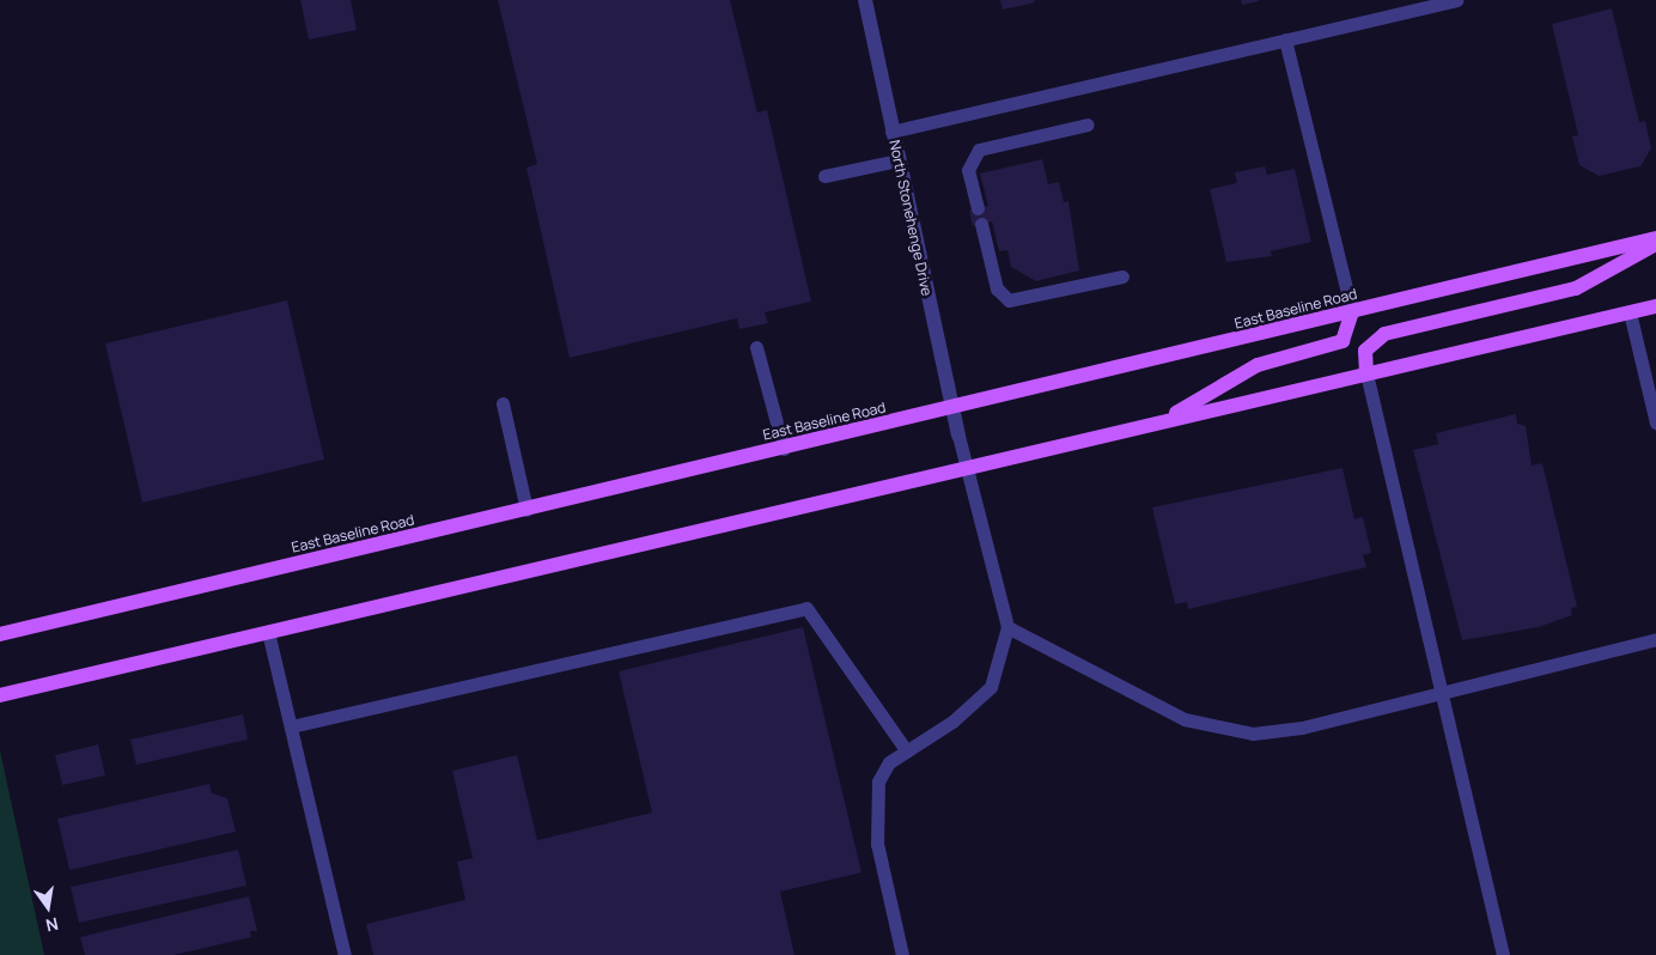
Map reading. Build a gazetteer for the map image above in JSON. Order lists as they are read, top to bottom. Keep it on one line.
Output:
{"streets":{"main road":["East Baseline Road"],"street":["North Stonehenge Drive"]},"crossings":[["North Stonehenge Drive","East Baseline Road"]],"north":"bottom"}
